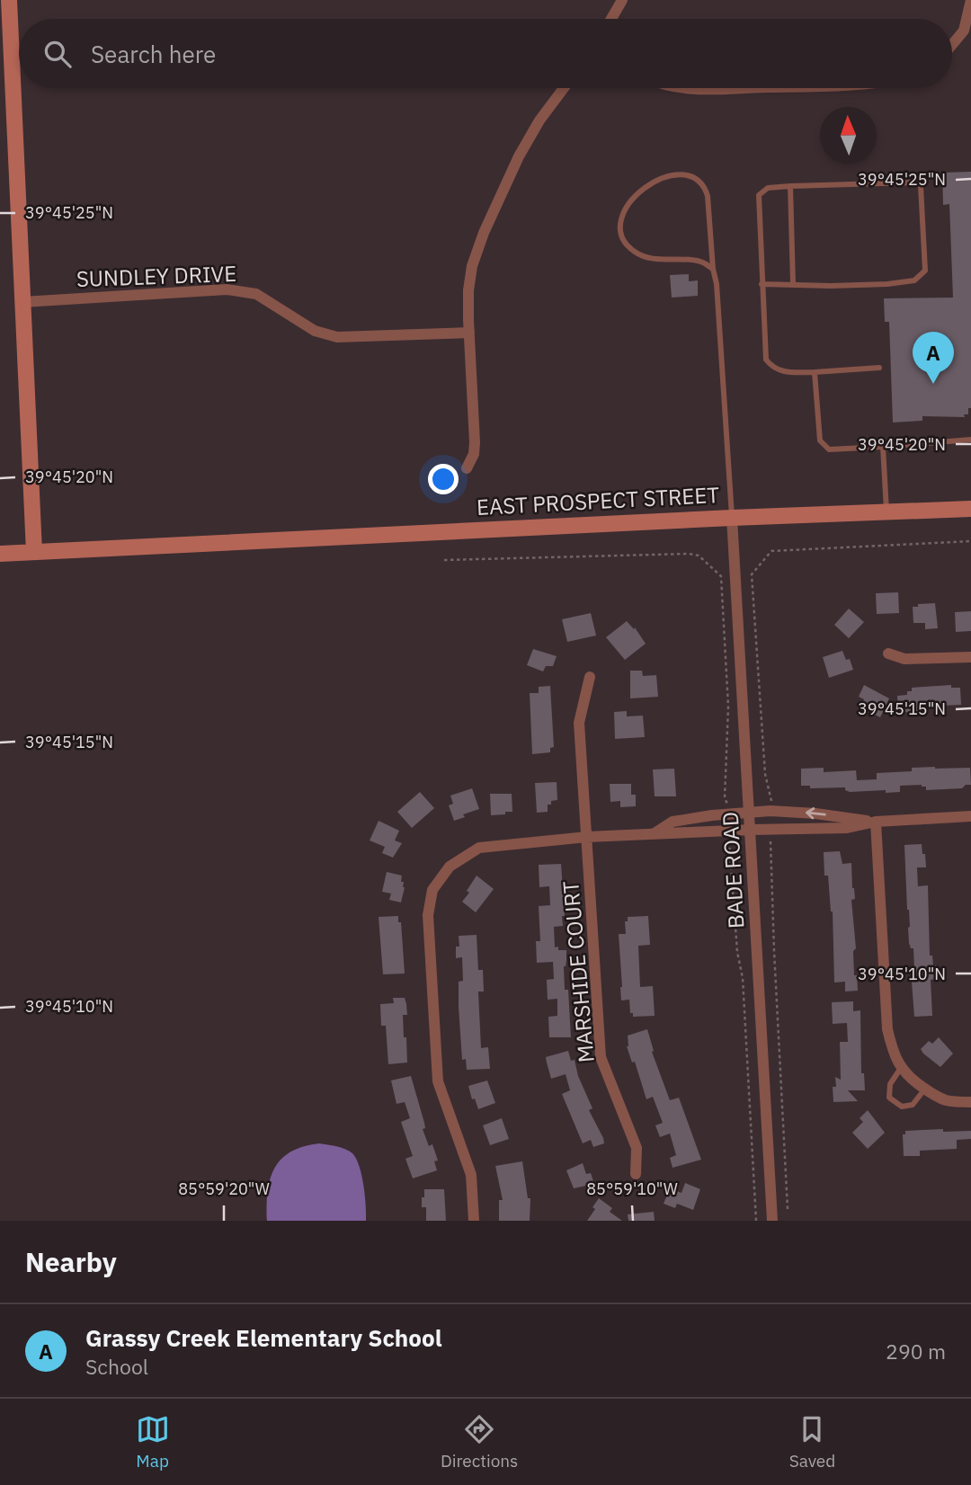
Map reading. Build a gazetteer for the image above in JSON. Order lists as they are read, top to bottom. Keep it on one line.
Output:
{"streets":{"street":["SUNDLEY DRIVE","EAST PROSPECT STREET","BADE ROAD","MARSHIDE COURT"]},"crossings":[["EAST PROSPECT STREET","BADE ROAD"]],"north":"top","page":{"search":"Search here","pins":"A","heading":"Nearby","list":[{"mark":"A","name":"Grassy Creek Elementary School","note":"School","value":"290 m"}],"nav":["Map","Directions","Saved"]},"coordinates":["39°45'25\"N","39°45'20\"N","39°45'15\"N","39°45'10\"N","85°59'20\"W","85°59'10\"W"]}
